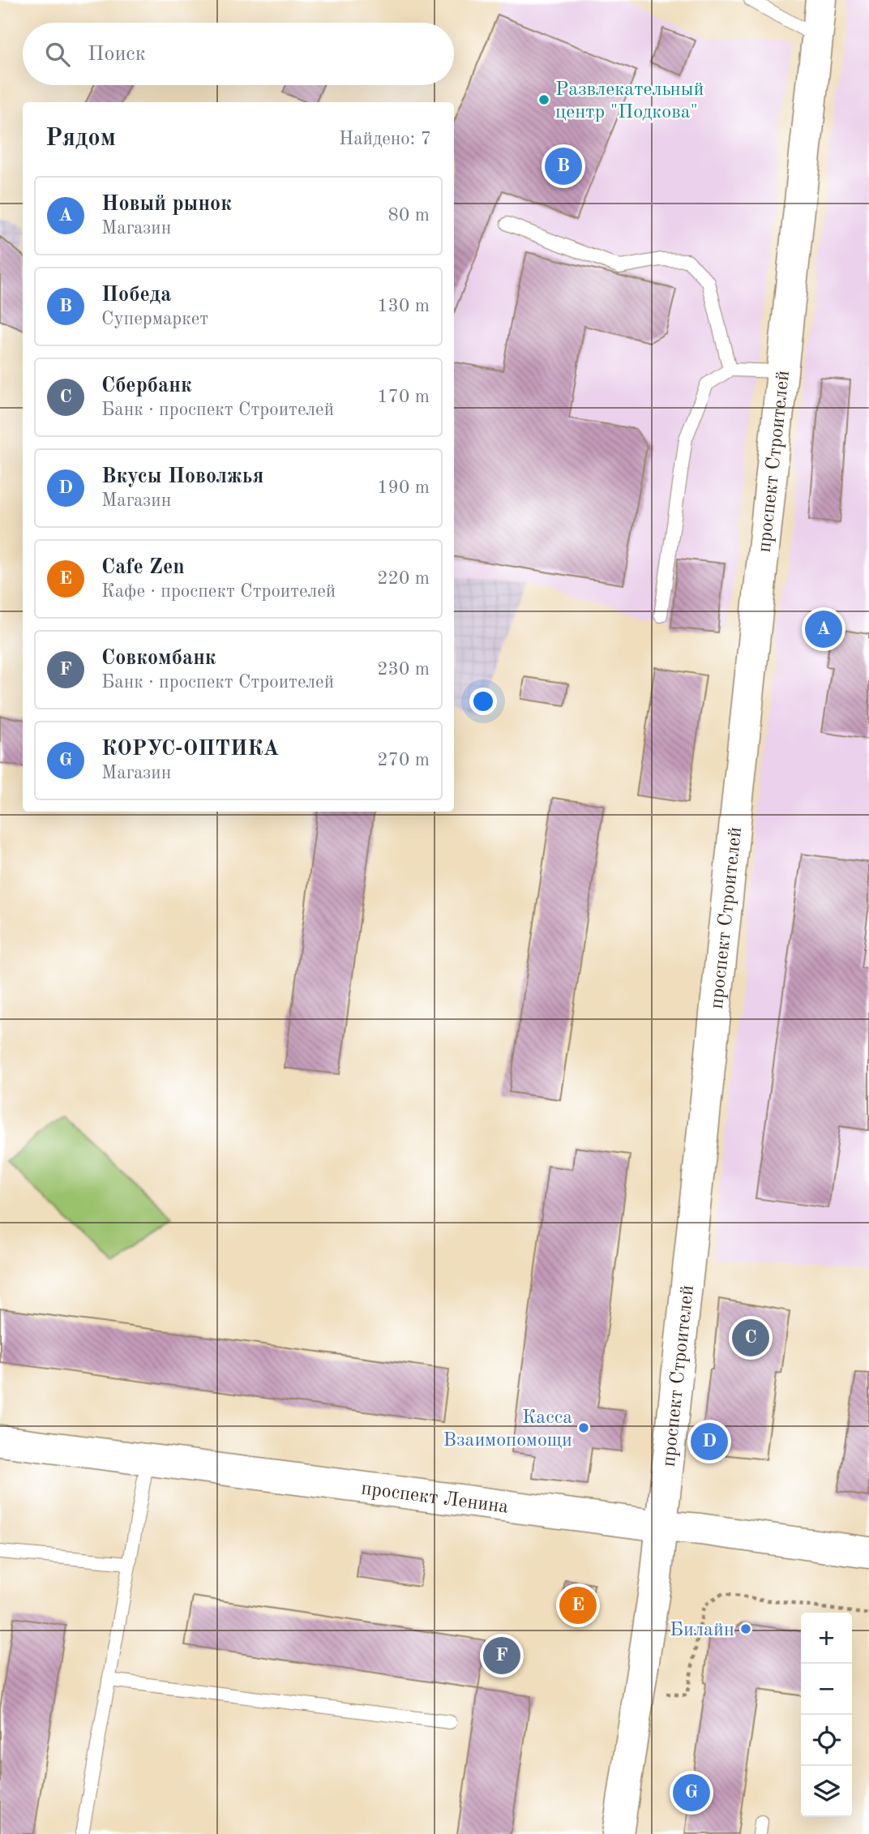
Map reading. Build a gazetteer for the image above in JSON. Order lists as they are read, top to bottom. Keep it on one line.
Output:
{"streets":{"street":["проспект Строителей","проспект Ленина"]},"crossings":[["проспект Строителей","проспект Ленина"]],"places":["Развлекательный центр \"Подкова\"","Касса Взаимопомощи","Билайн"],"page":{"search":"Поиск","heading":["Рядом","Найдено: 7"],"pins":["B","A","C","D","E","F","G"],"list":[{"mark":"A","name":"Новый рынок","note":"Магазин","value":"80 m"},{"mark":"B","name":"Победа","note":"Супермаркет","value":"130 m"},{"mark":"C","name":"Сбербанк","note":"Банк · проспект Строителей","value":"170 m"},{"mark":"D","name":"Вкусы Поволжья","note":"Магазин","value":"190 m"},{"mark":"E","name":"Cafe Zen","note":"Кафе · проспект Строителей","value":"220 m"},{"mark":"F","name":"Совкомбанк","note":"Банк · проспект Строителей","value":"230 m"},{"mark":"G","name":"КОРУС-ОПТИКА","note":"Магазин","value":"270 m"}],"map_buttons":["+","−"]}}
